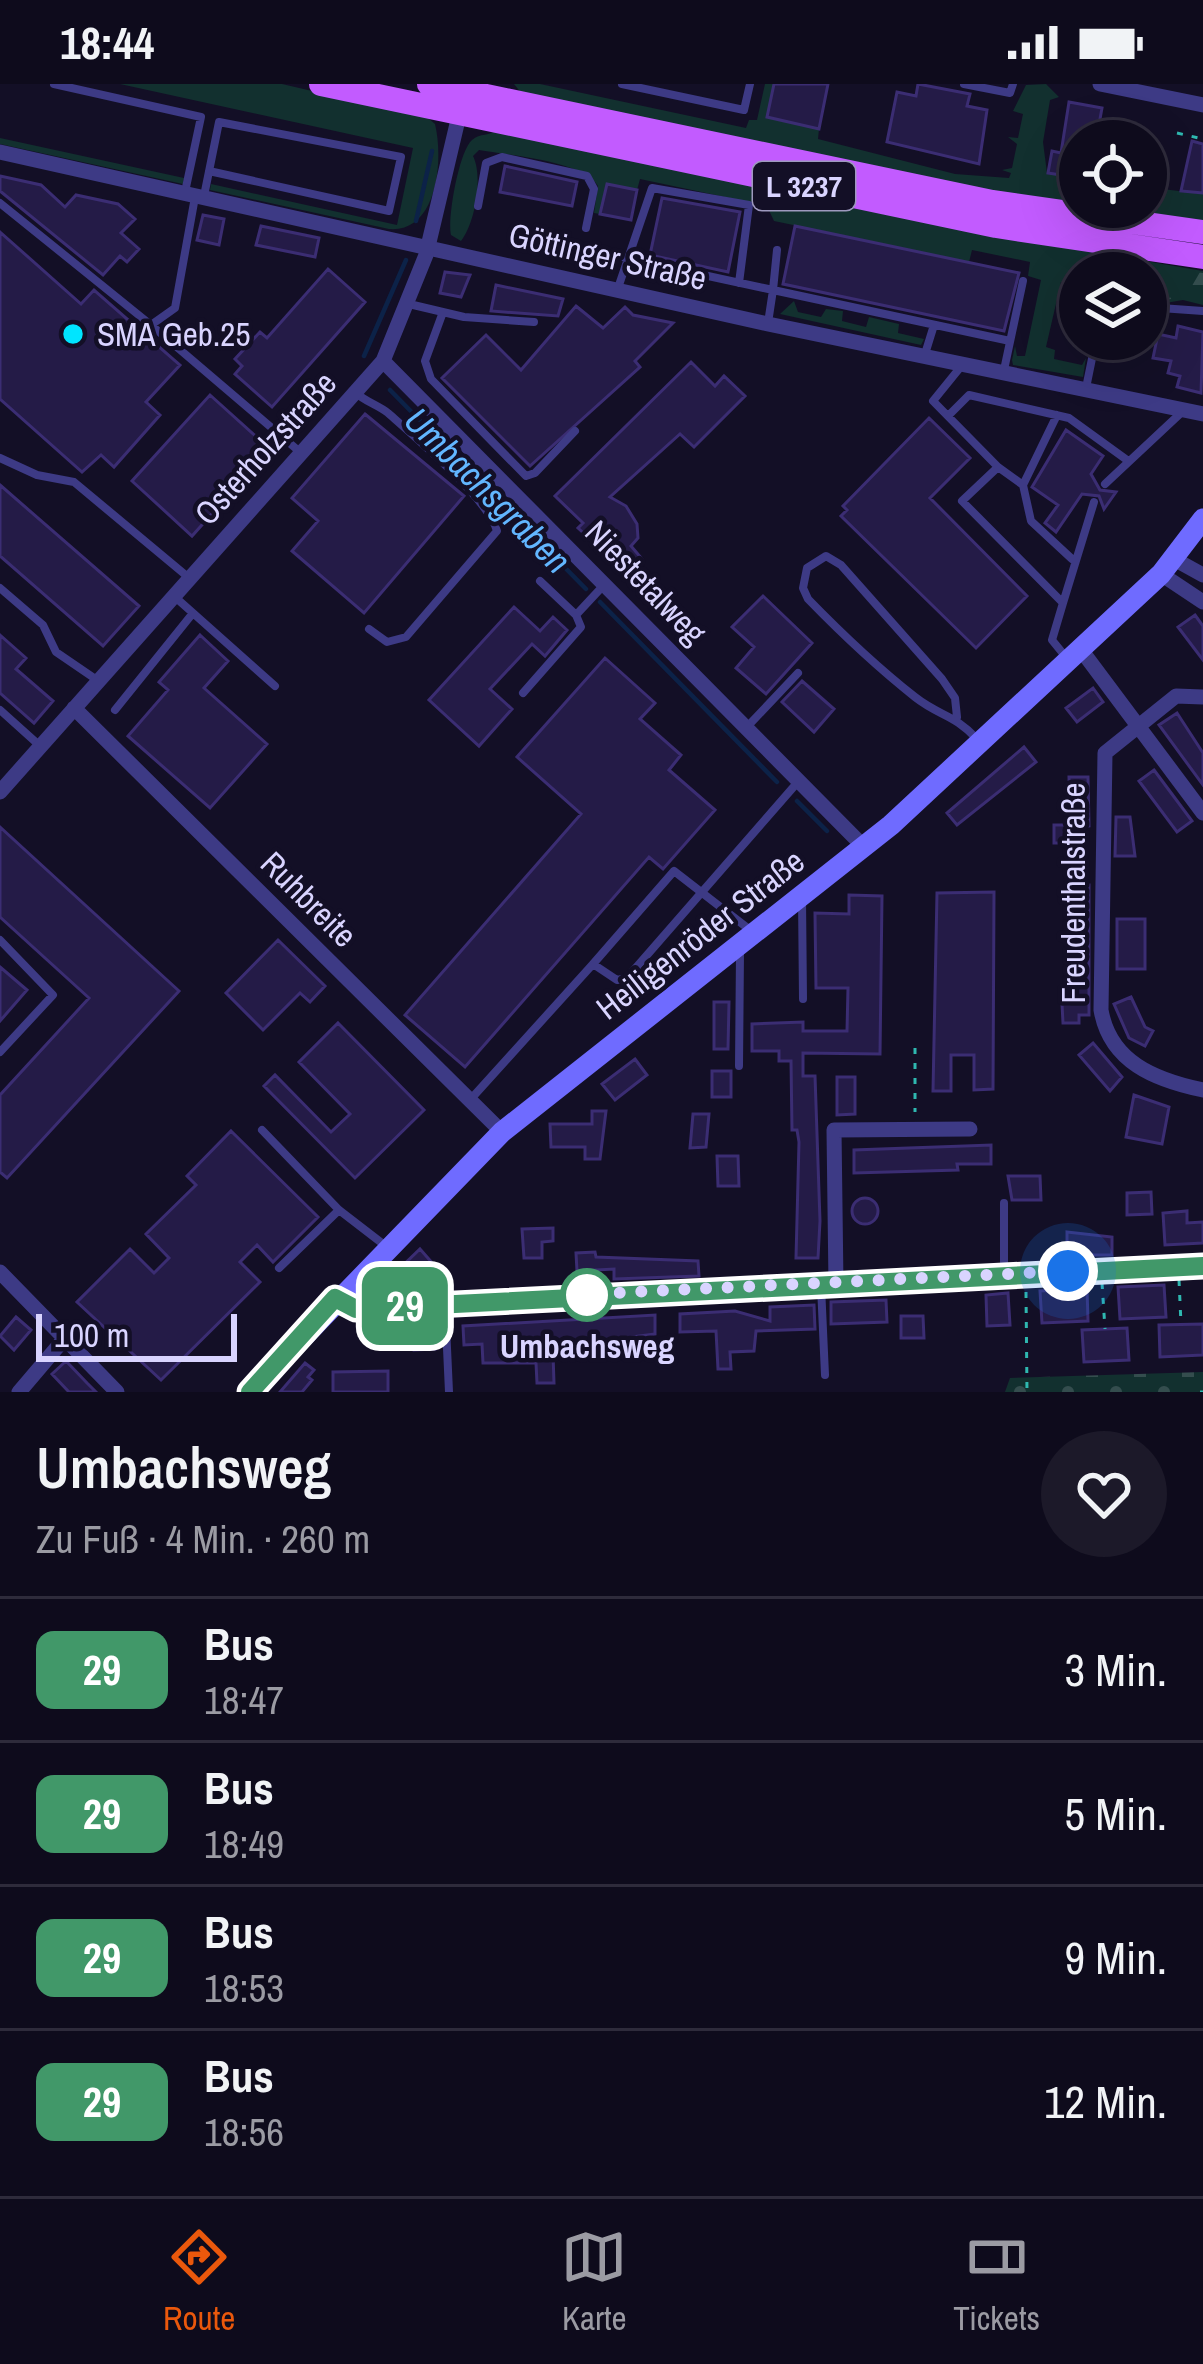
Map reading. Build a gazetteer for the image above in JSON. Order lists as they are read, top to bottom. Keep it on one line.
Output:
{"streets":{"main road":["L 3237"],"street":["Göttinger Straße","Osterholzstraße","Niestetalweg","Freudenthalstraße","Ruhbreite","Heiligenröder Straße"]},"crossings":[["L 3237","Osterholzstraße"],["Göttinger Straße","Osterholzstraße"],["Osterholzstraße","Niestetalweg"],["Osterholzstraße","Ruhbreite"],["Niestetalweg","Heiligenröder Straße"],["Ruhbreite","Heiligenröder Straße"]],"water":["Umbachsgraben"],"places":["SMA Geb.25","Umbachsweg"],"lines":["bus line 29"],"scale_bar":"100 m","page":{"status":"18:44","on_map":"29","scale":"100 m","heading":["Umbachsweg","Zu Fuß · 4 Min. · 260 m"],"list":[{"mark":"29","name":"Bus","note":"18:47","value":"3 Min."},{"mark":"29","name":"Bus","note":"18:49","value":"5 Min."},{"mark":"29","name":"Bus","note":"18:53","value":"9 Min."},{"mark":"29","name":"Bus","note":"18:56","value":"12 Min."}],"tabs":["Route","Karte","Tickets"]}}
